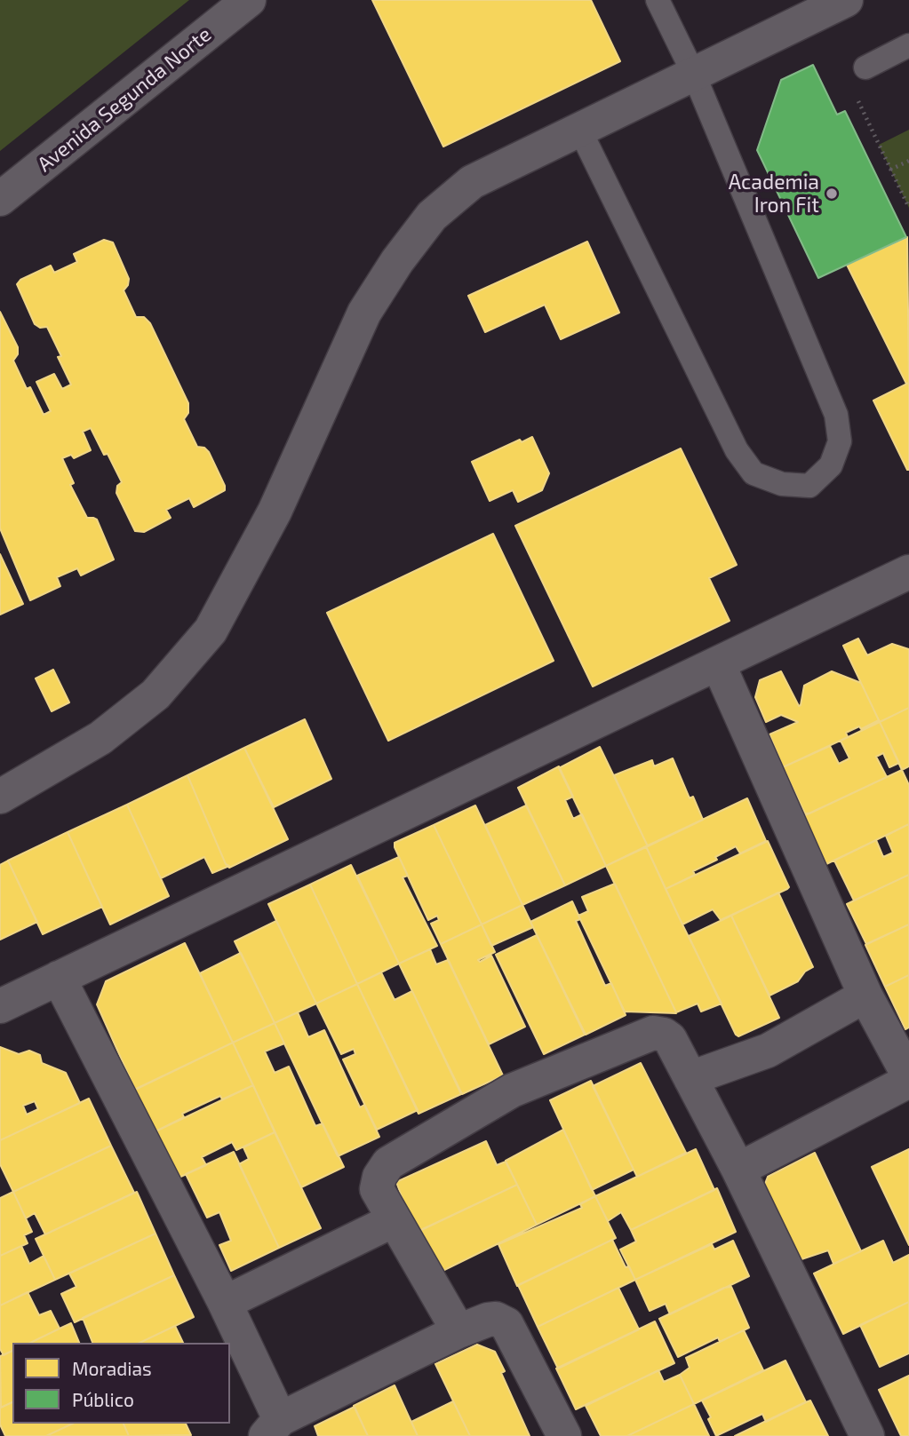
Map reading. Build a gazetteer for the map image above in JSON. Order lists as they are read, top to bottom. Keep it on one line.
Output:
{"streets":{"street":["Avenida Segunda Norte"]},"places":["Academia Iron Fit"],"legend":["Moradias","Público"]}
